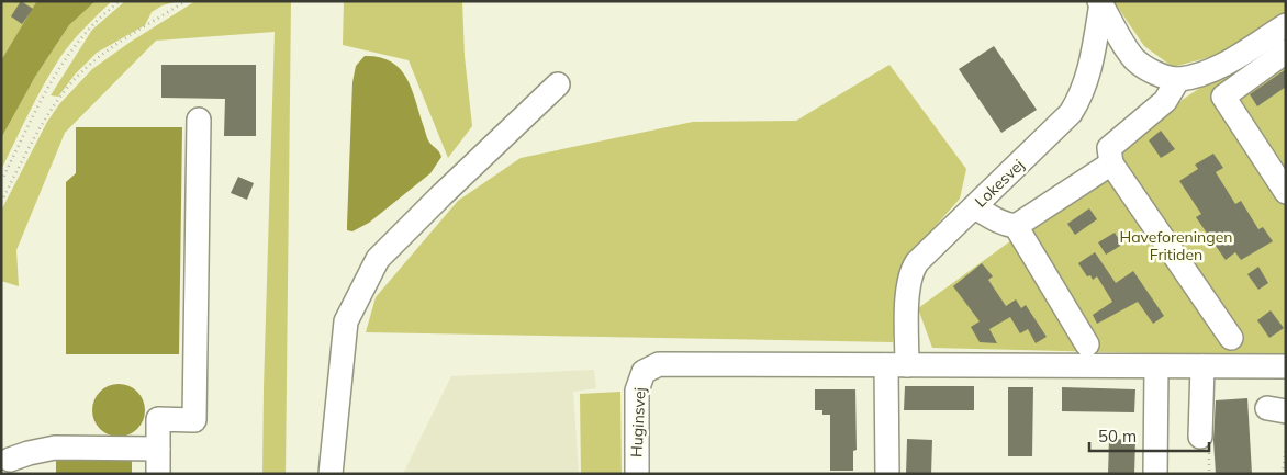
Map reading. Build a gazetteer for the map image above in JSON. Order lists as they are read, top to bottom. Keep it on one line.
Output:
{"streets":{"street":["Lokesvej","Huginsvej"]},"crossings":[["Lokesvej","Huginsvej"]],"parks":["Haveforeningen Fritiden"],"scale_bar":"50 m"}
